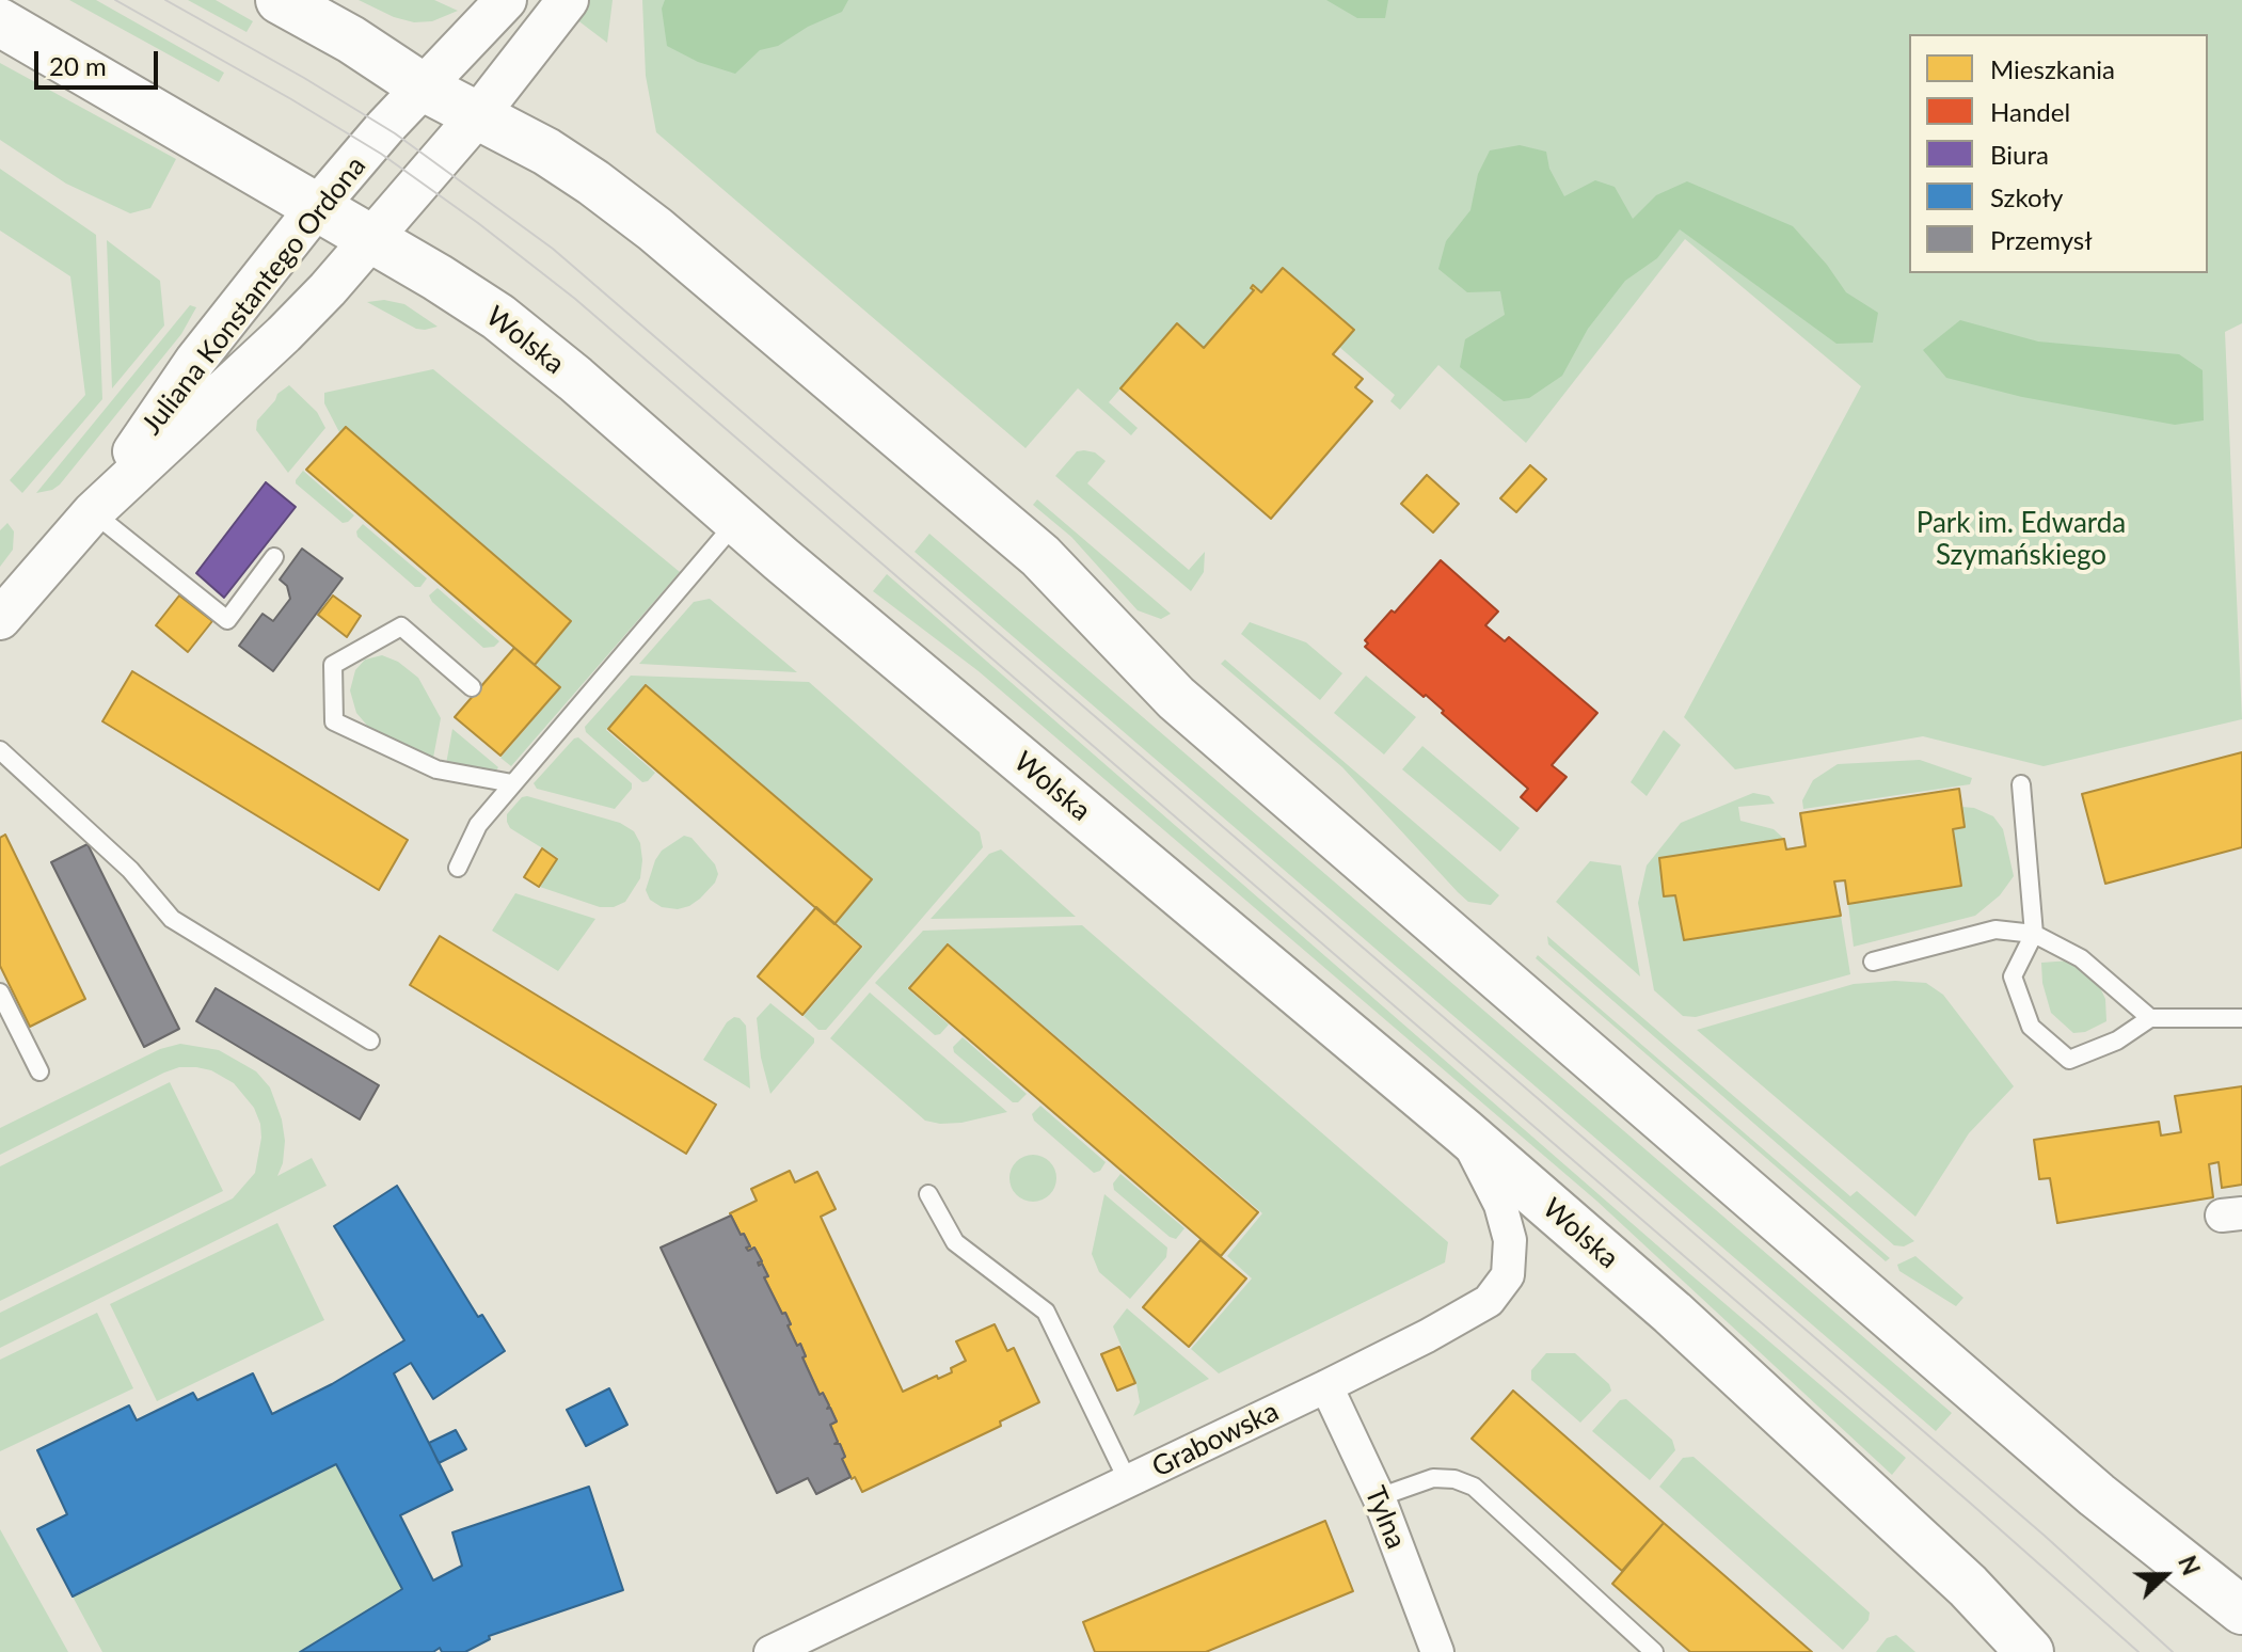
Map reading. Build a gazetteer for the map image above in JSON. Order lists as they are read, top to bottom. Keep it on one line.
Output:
{"streets":{"main road":["Wolska"],"street":["Juliana Konstantego Ordona","Grabowska","Tylna"]},"crossings":[["Juliana Konstantego Ordona","Wolska"],["Wolska","Grabowska"],["Grabowska","Tylna"]],"parks":["Park im. Edwarda Szymańskiego"],"legend":["Mieszkania","Handel","Biura","Szkoły","Przemysł"],"scale_bar":"20 m","north":"right"}
